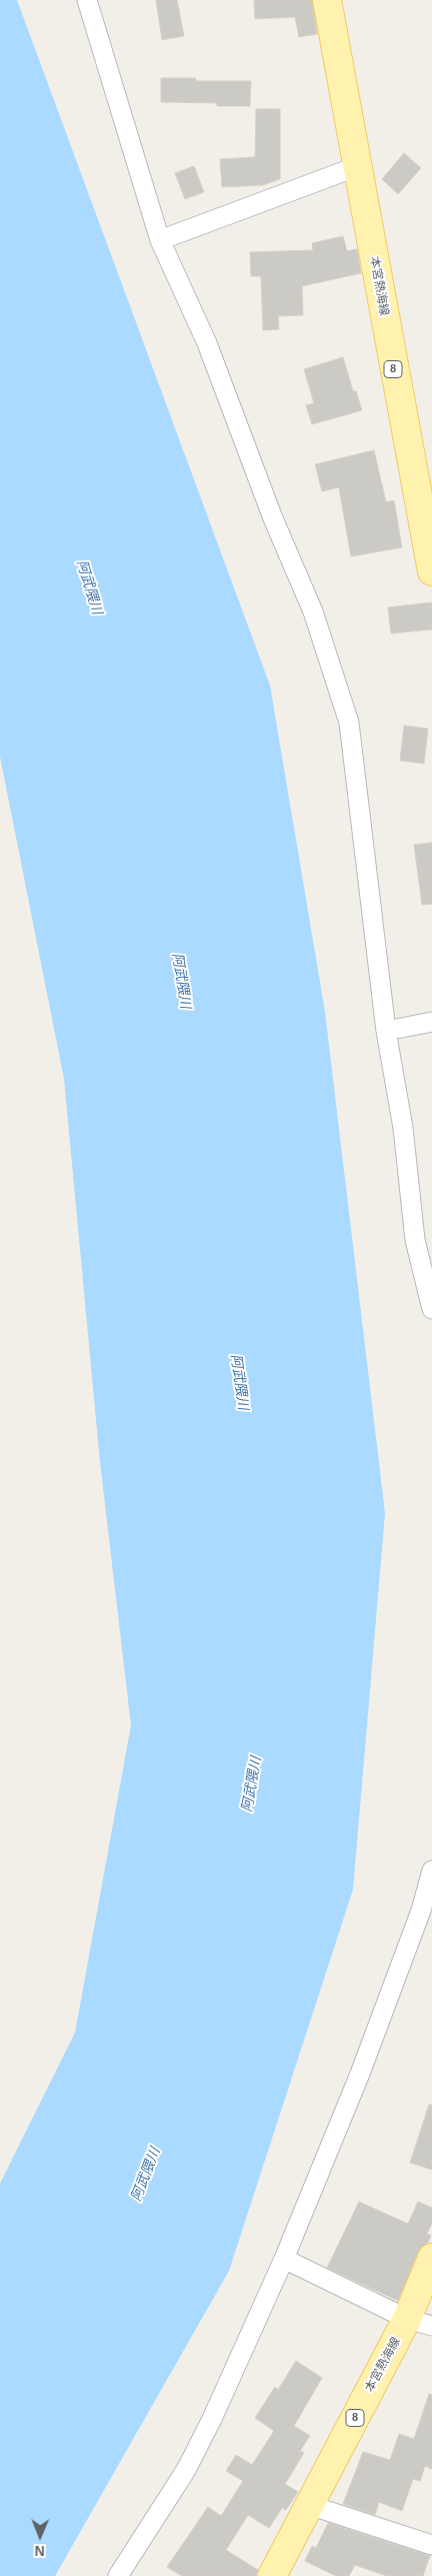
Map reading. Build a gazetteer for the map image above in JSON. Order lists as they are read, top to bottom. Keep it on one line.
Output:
{"streets":{"main road":["本宮熱海線","8"]},"water":["阿武隈川"],"north":"bottom"}
